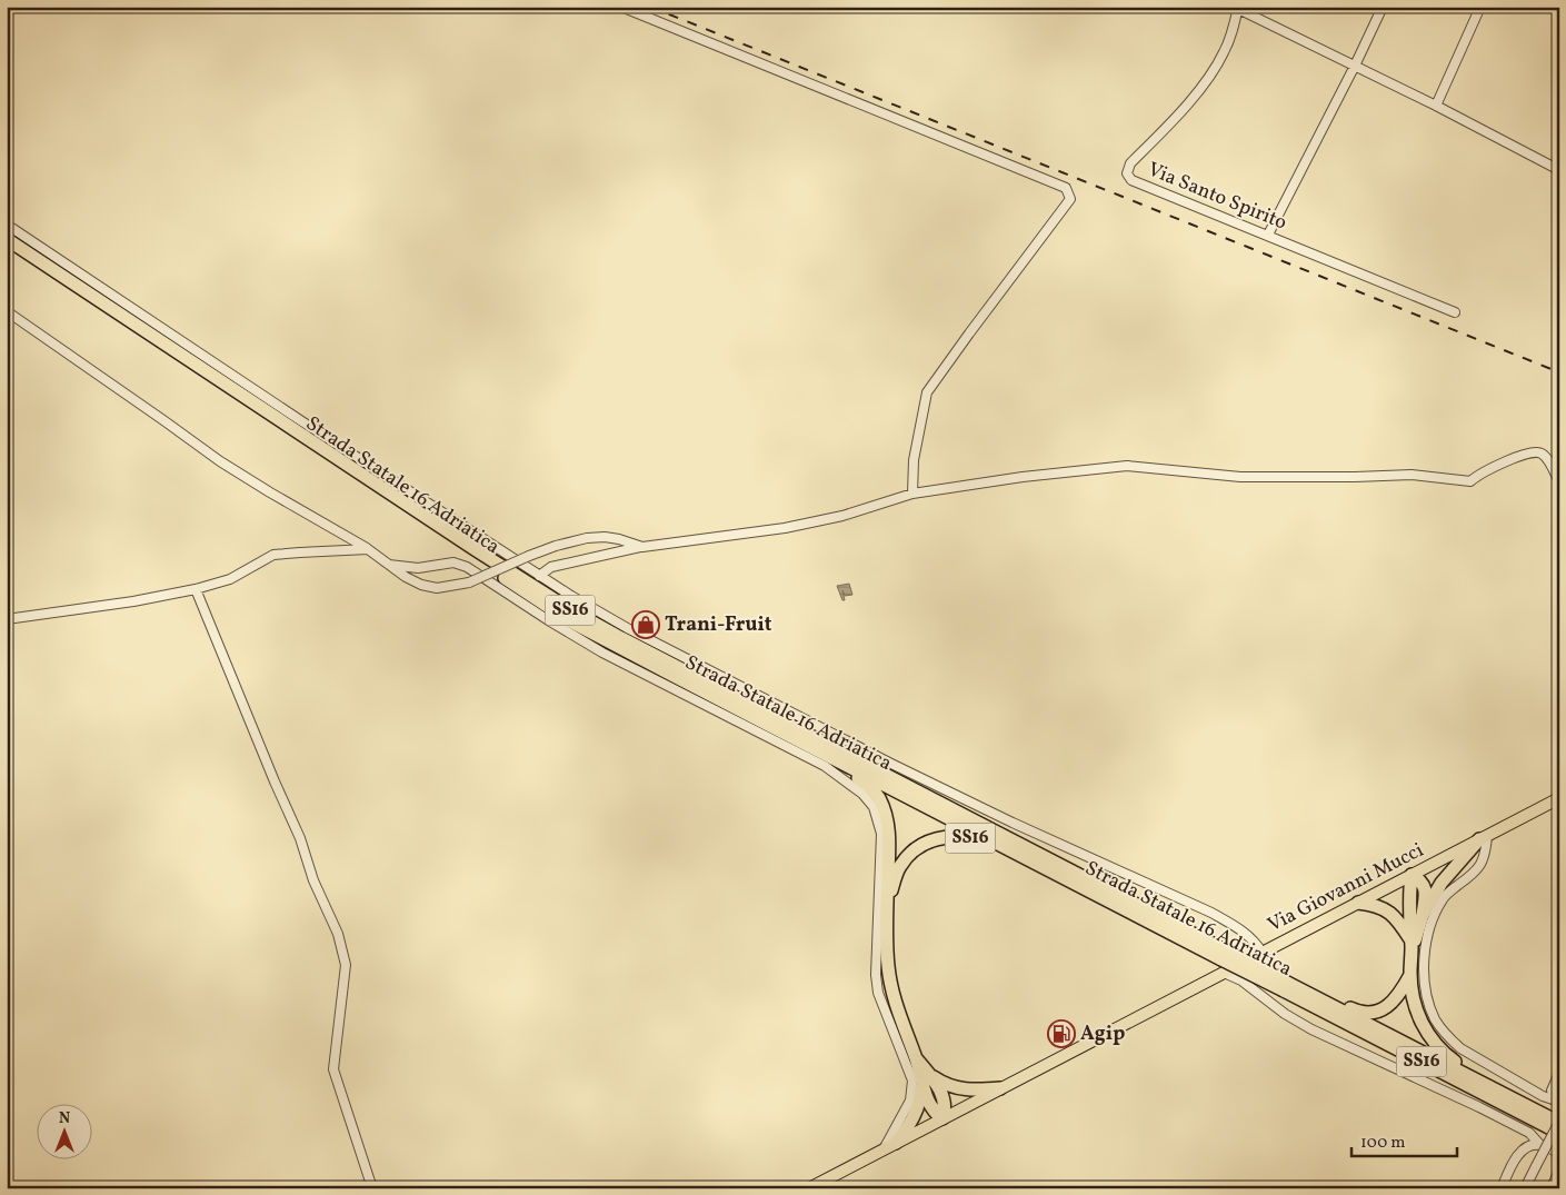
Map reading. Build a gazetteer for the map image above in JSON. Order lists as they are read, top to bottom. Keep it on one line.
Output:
{"streets":{"highway":["Strada Statale 16 Adriatica","SS16"],"main road":["Via Giovanni Mucci"],"street":["Via Santo Spirito"]},"crossings":[["Strada Statale 16 Adriatica","SS16"],["SS16","Via Giovanni Mucci"]],"places":{"shop":["Trani-Fruit"],"fuel station":["Agip"]},"scale_bar":"100 m","north":"top"}
